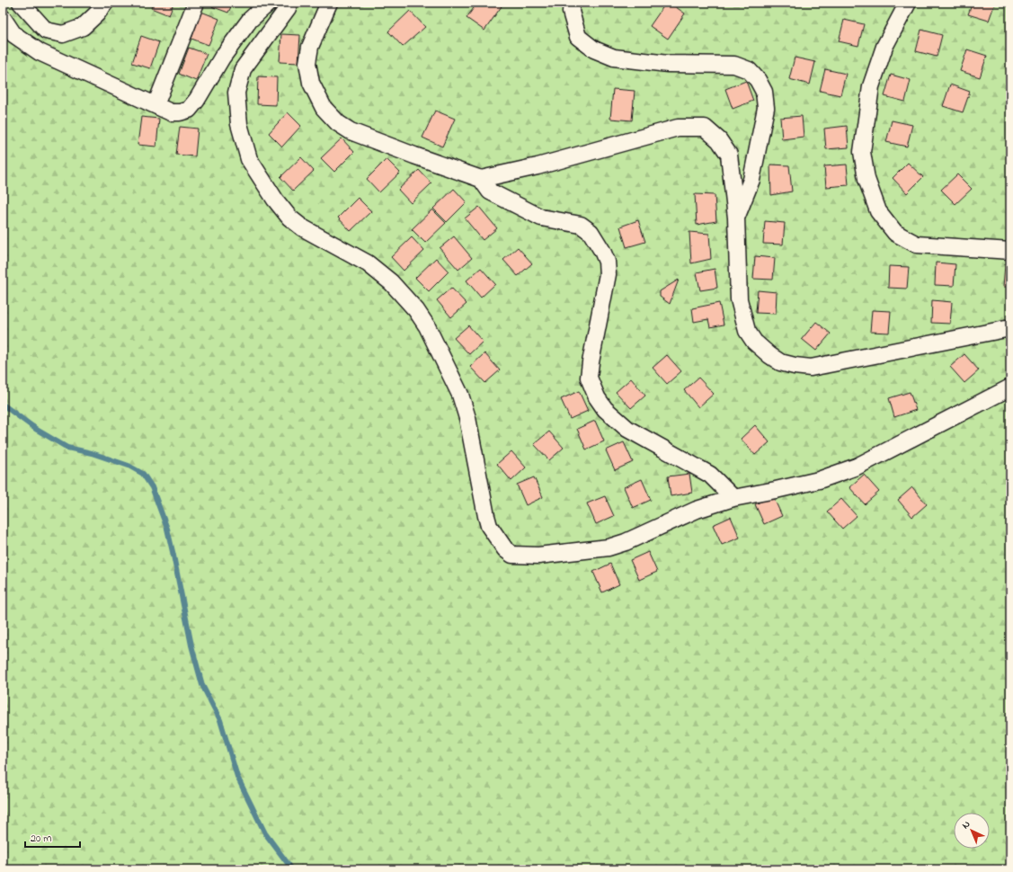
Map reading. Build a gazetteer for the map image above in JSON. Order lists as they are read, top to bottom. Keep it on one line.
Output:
{"scale_bar":"20 m","north":"top left"}
